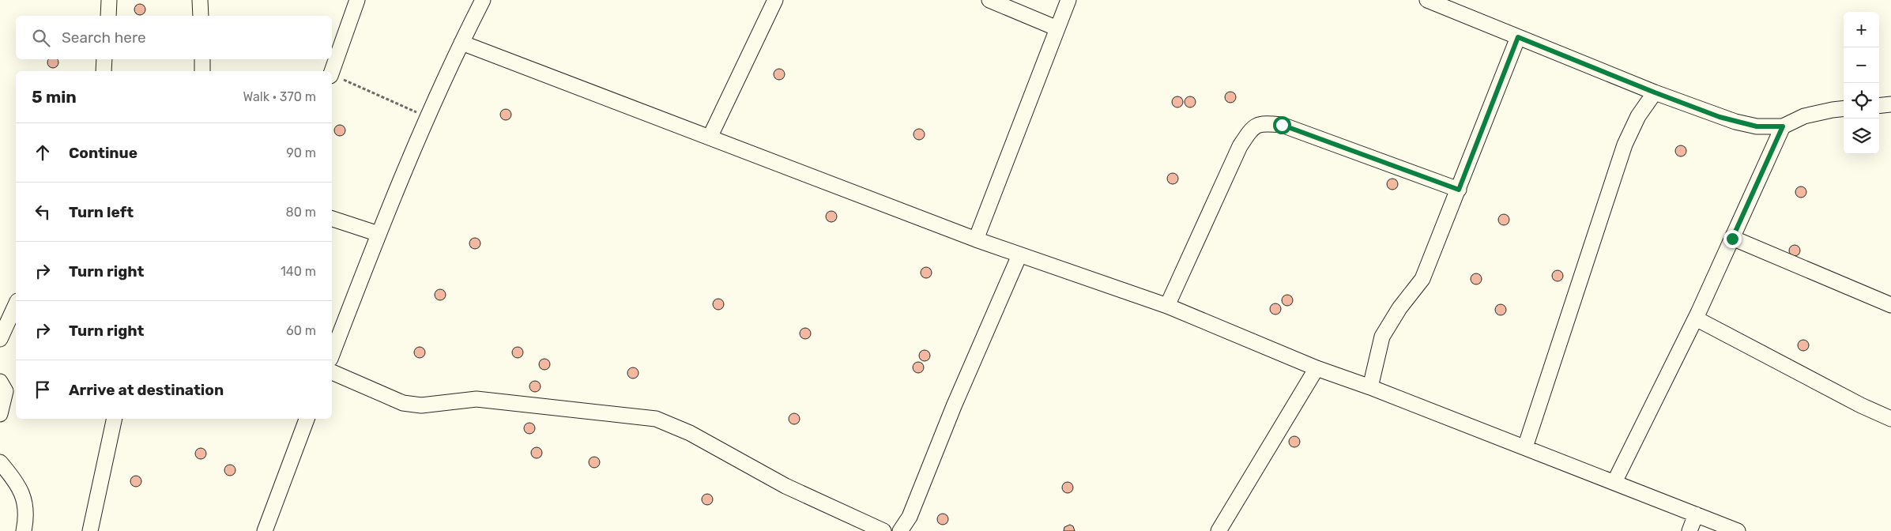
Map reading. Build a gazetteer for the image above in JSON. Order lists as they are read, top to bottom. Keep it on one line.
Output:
{"page":{"map_buttons":["+","−"],"search":"Search here","heading":["5 min","Walk · 370 m"],"list":[["Continue","90 m"],["Turn left","80 m"],["Turn right","140 m"],["Turn right","60 m"],"Arrive at destination"]}}
